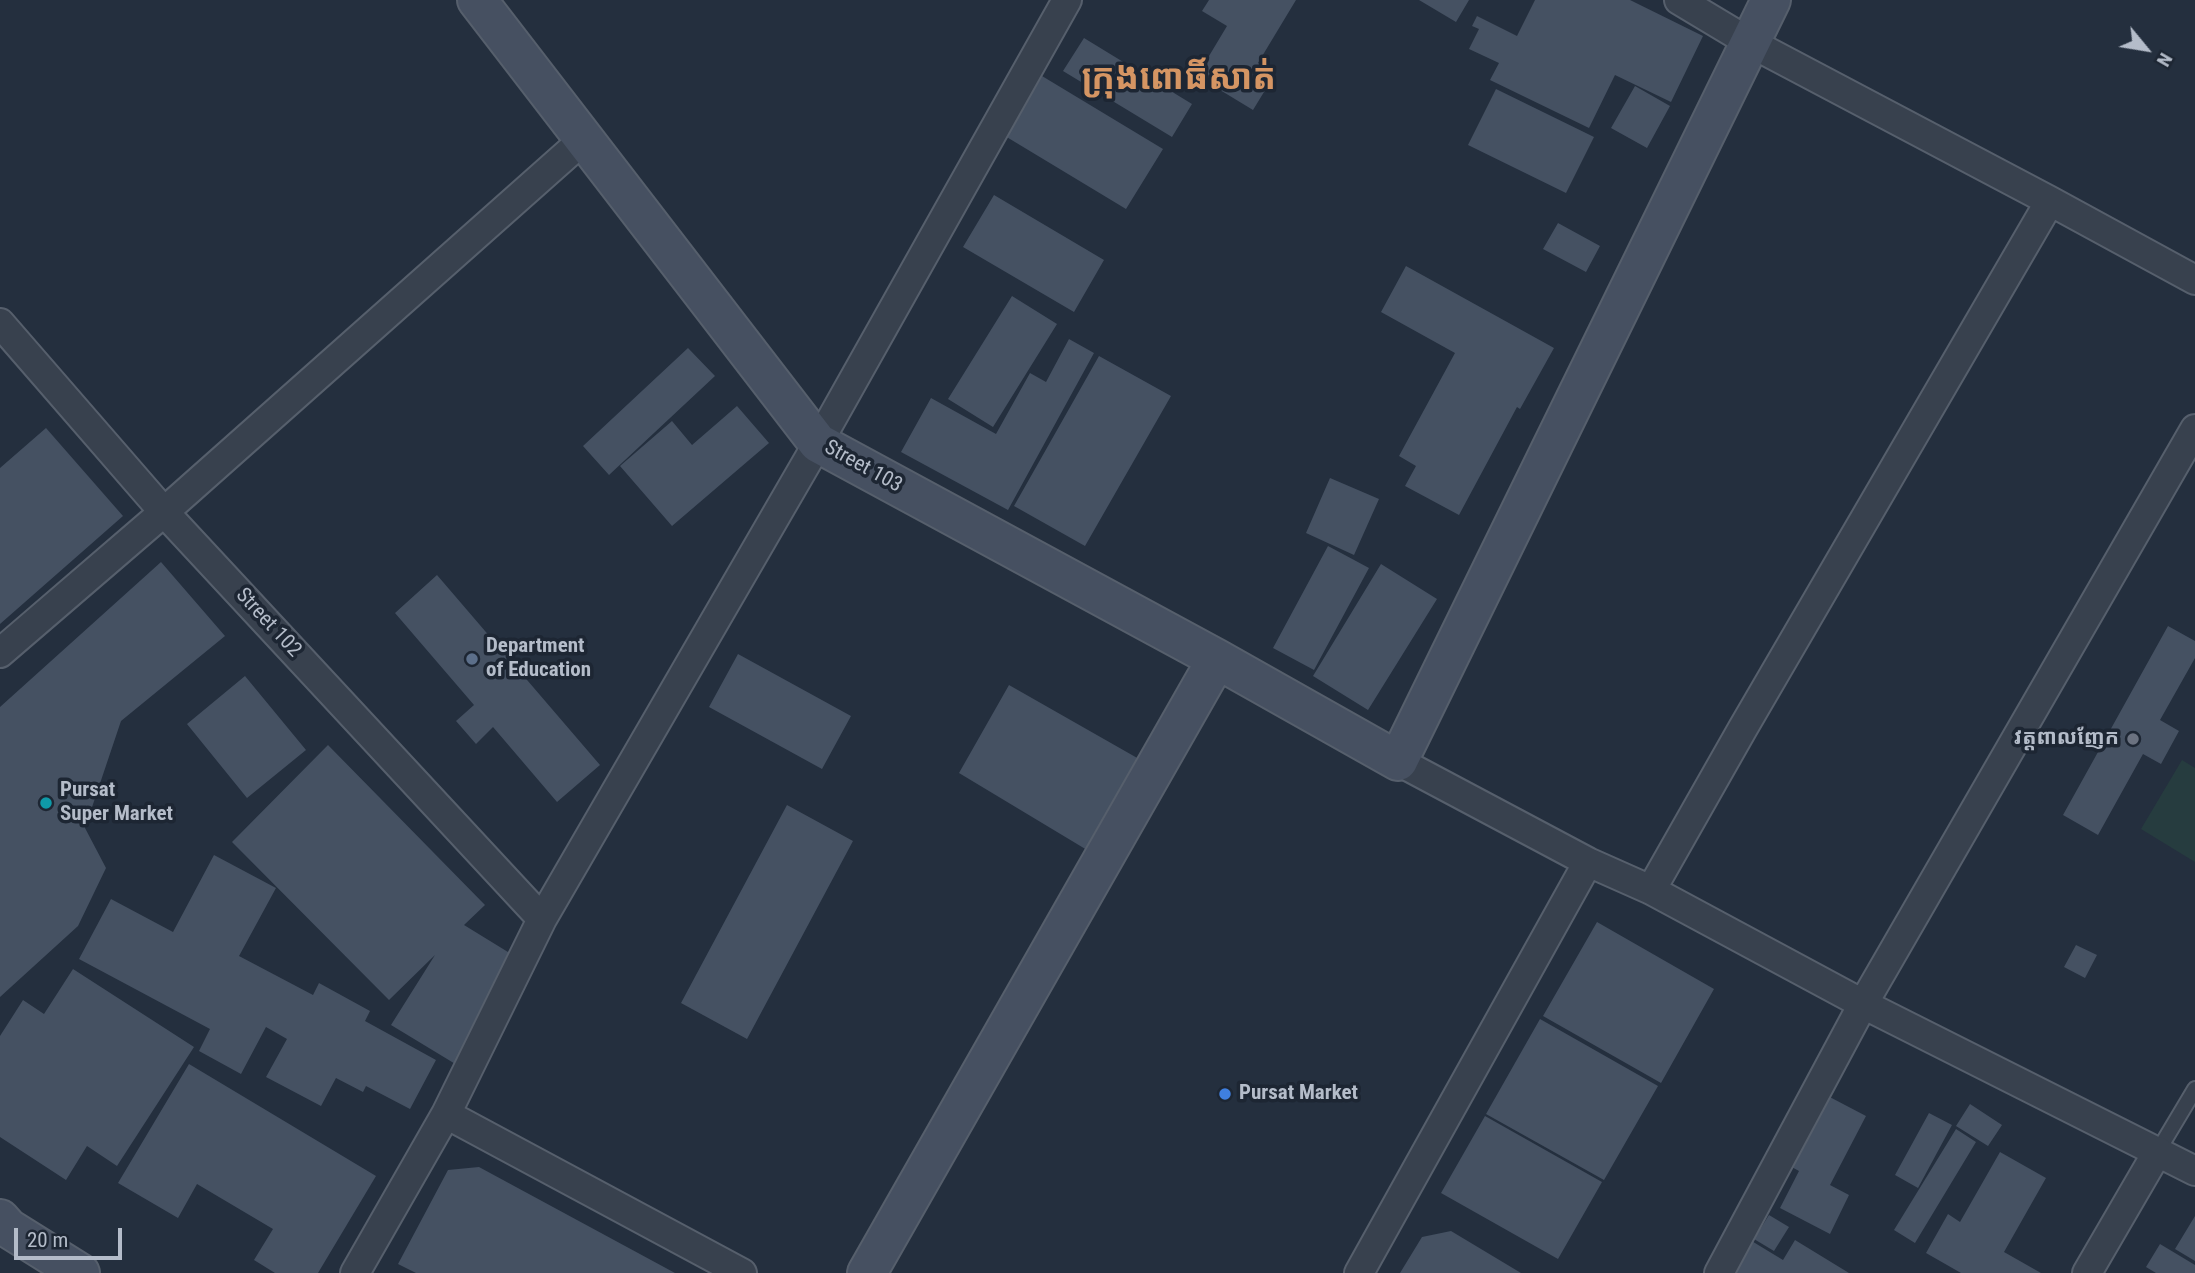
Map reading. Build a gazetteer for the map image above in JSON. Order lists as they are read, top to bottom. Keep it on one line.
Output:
{"streets":{"street":["Street 103","Street 102"]},"districts":["ក្រុងពោធិ៍សាត់"],"places":["Department of Education","វត្តពាលញែក","Pursat Super Market","Pursat Market"],"scale_bar":"20 m","north":"bottom right"}
